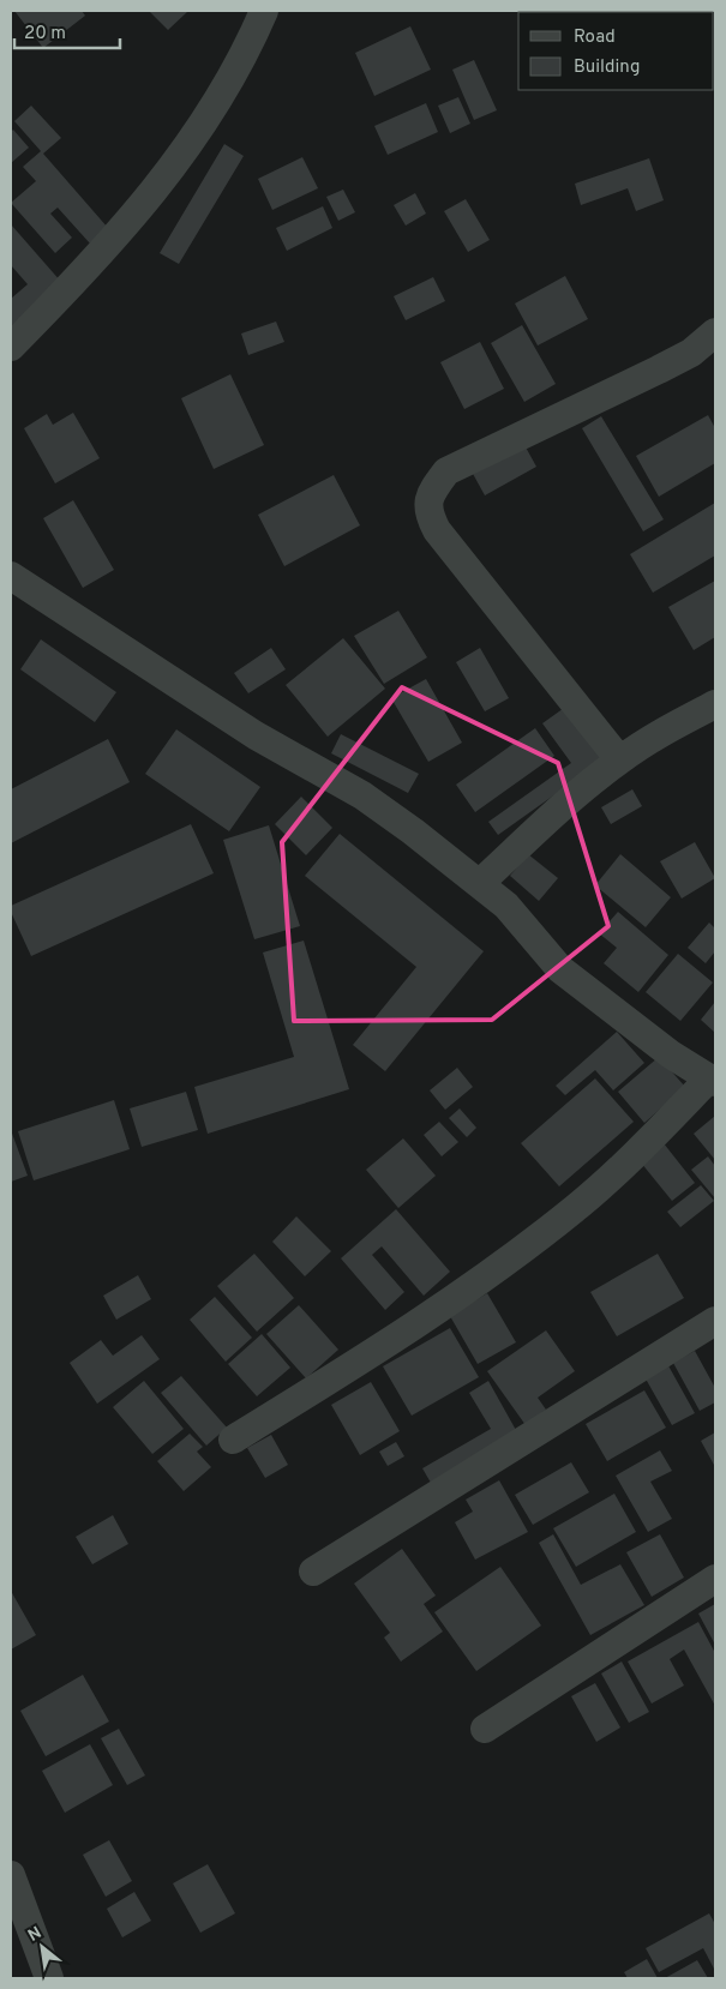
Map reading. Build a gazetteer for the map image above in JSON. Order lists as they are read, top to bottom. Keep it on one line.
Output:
{"legend":["Road","Building"],"scale_bar":"20 m","north":"top left"}
